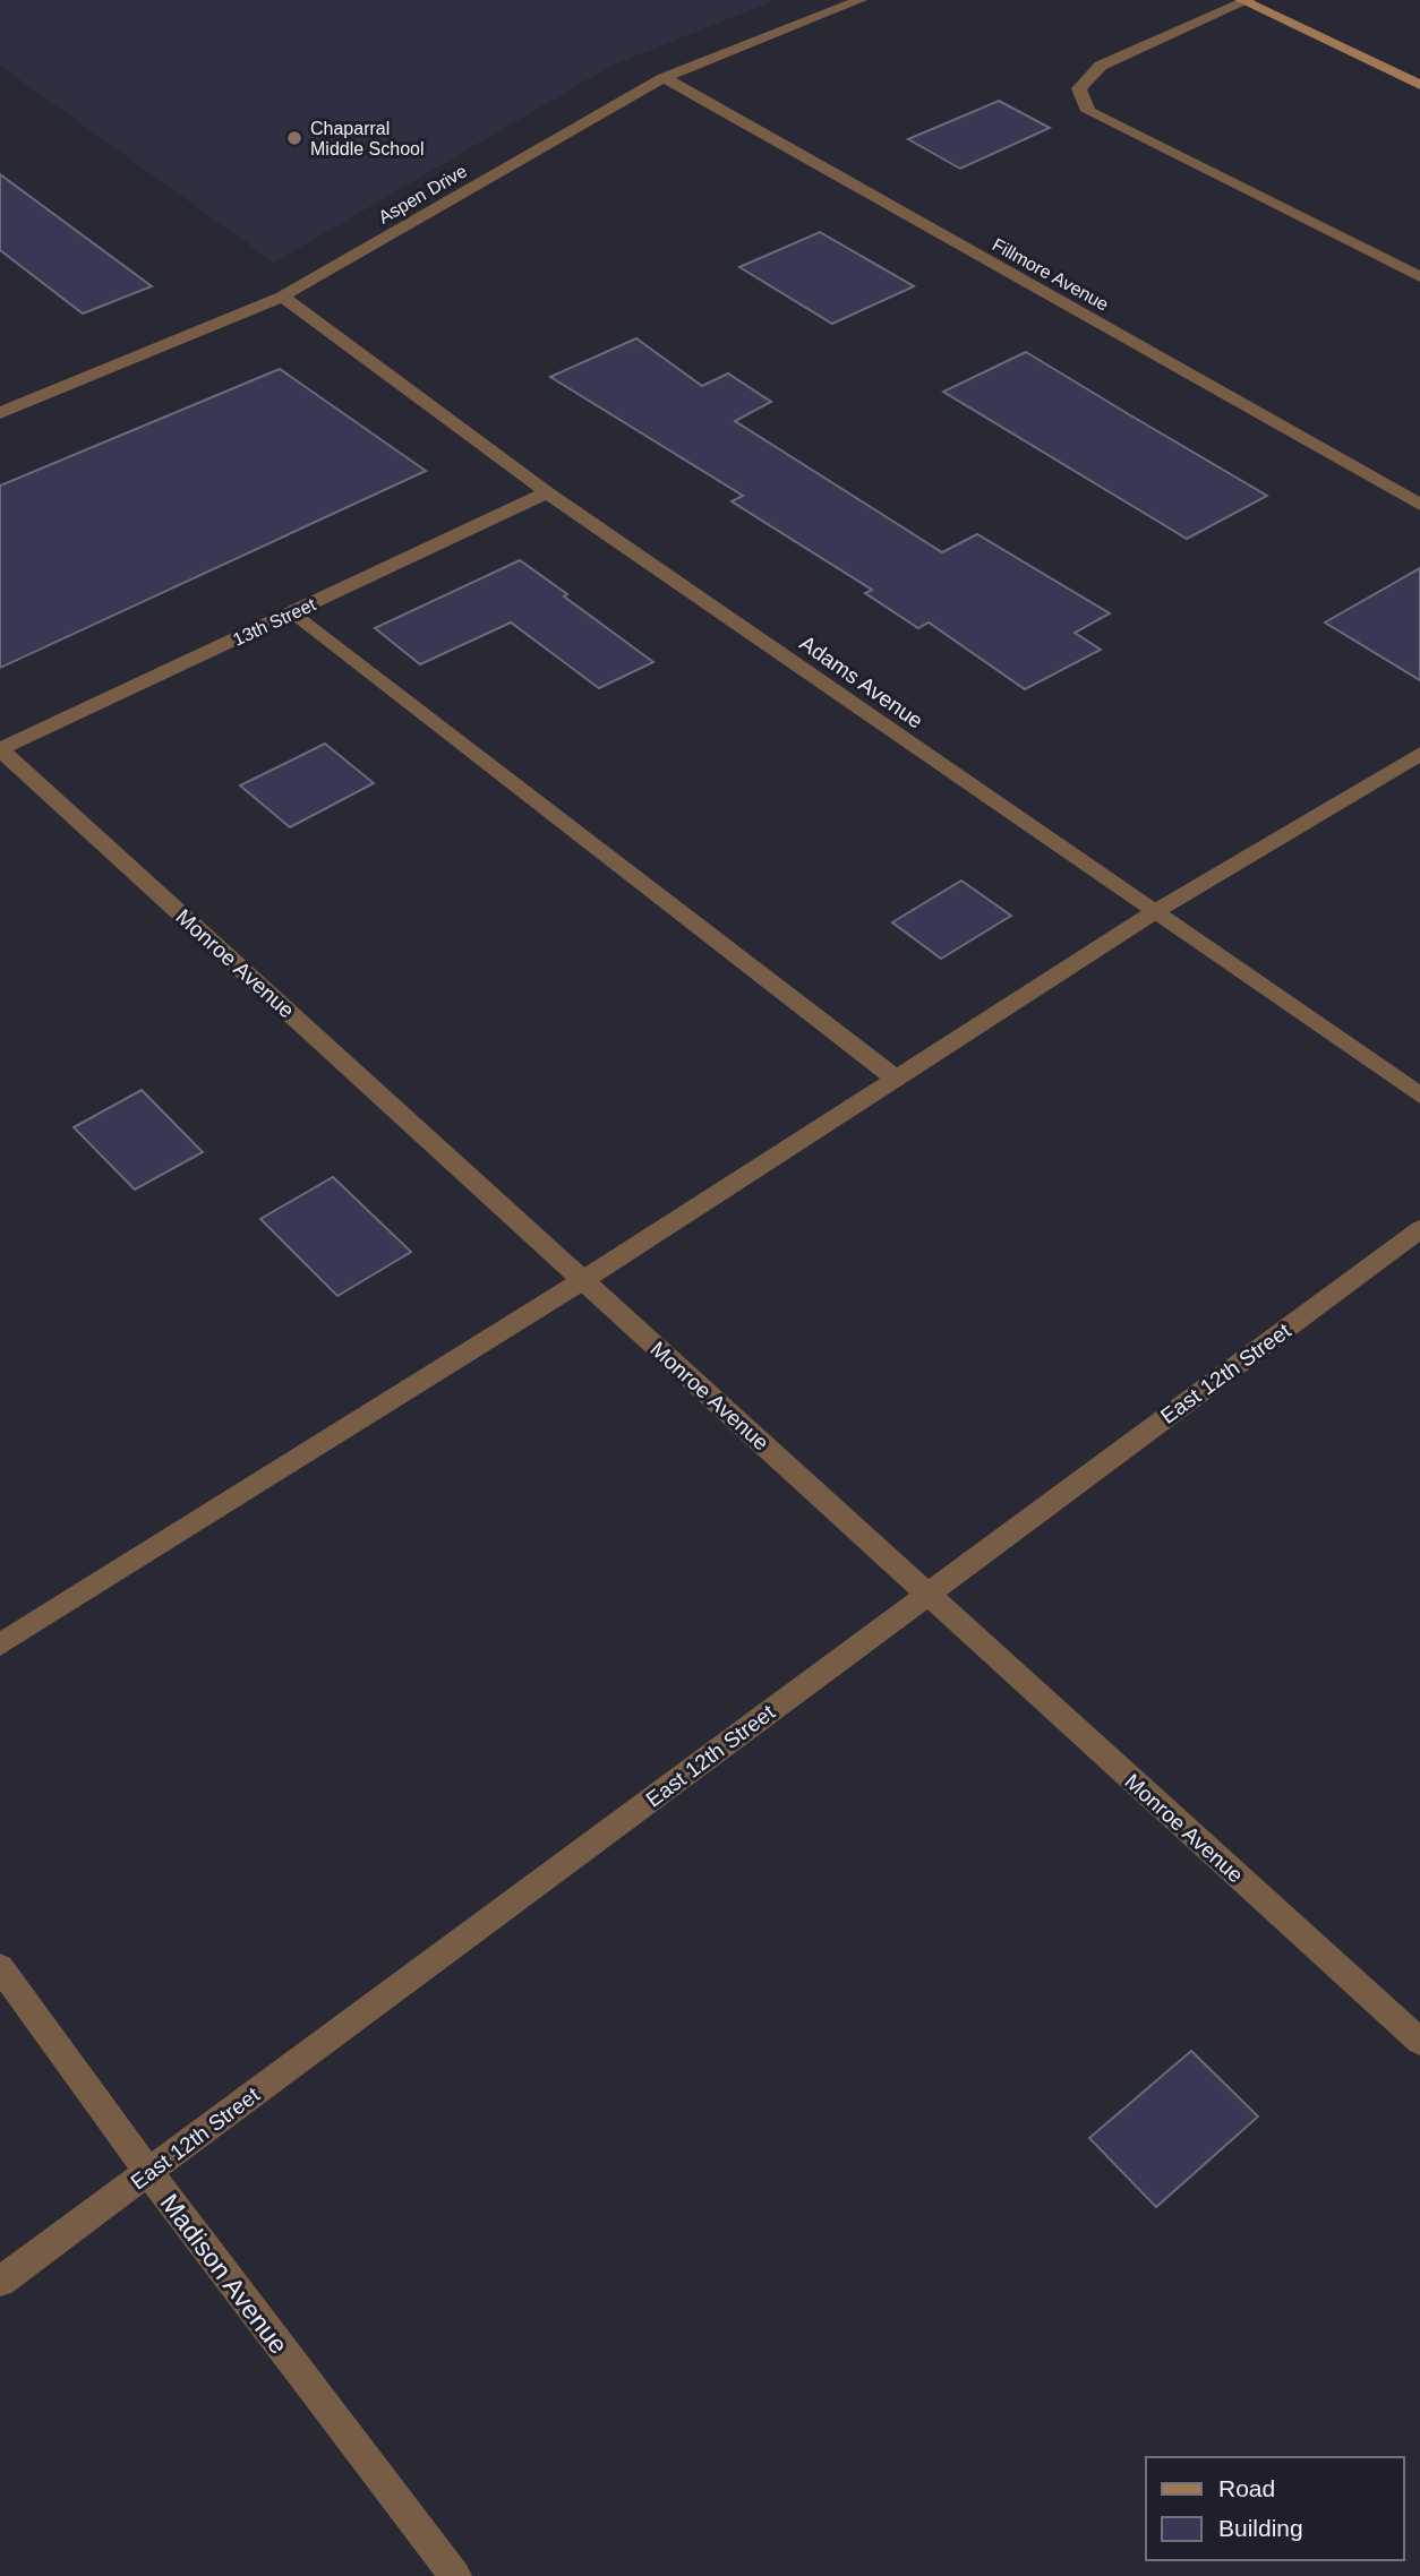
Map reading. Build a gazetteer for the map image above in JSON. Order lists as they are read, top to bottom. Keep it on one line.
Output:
{"streets":{"street":["Aspen Drive","Fillmore Avenue","13th Street","Adams Avenue","Monroe Avenue","East 12th Street","Madison Avenue"]},"crossings":[["Aspen Drive","Fillmore Avenue"],["Aspen Drive","Adams Avenue"],["13th Street","Adams Avenue"],["13th Street","Monroe Avenue"],["Monroe Avenue","East 12th Street"],["East 12th Street","Madison Avenue"]],"places":["Chaparral Middle School"],"legend":["Road","Building"]}
